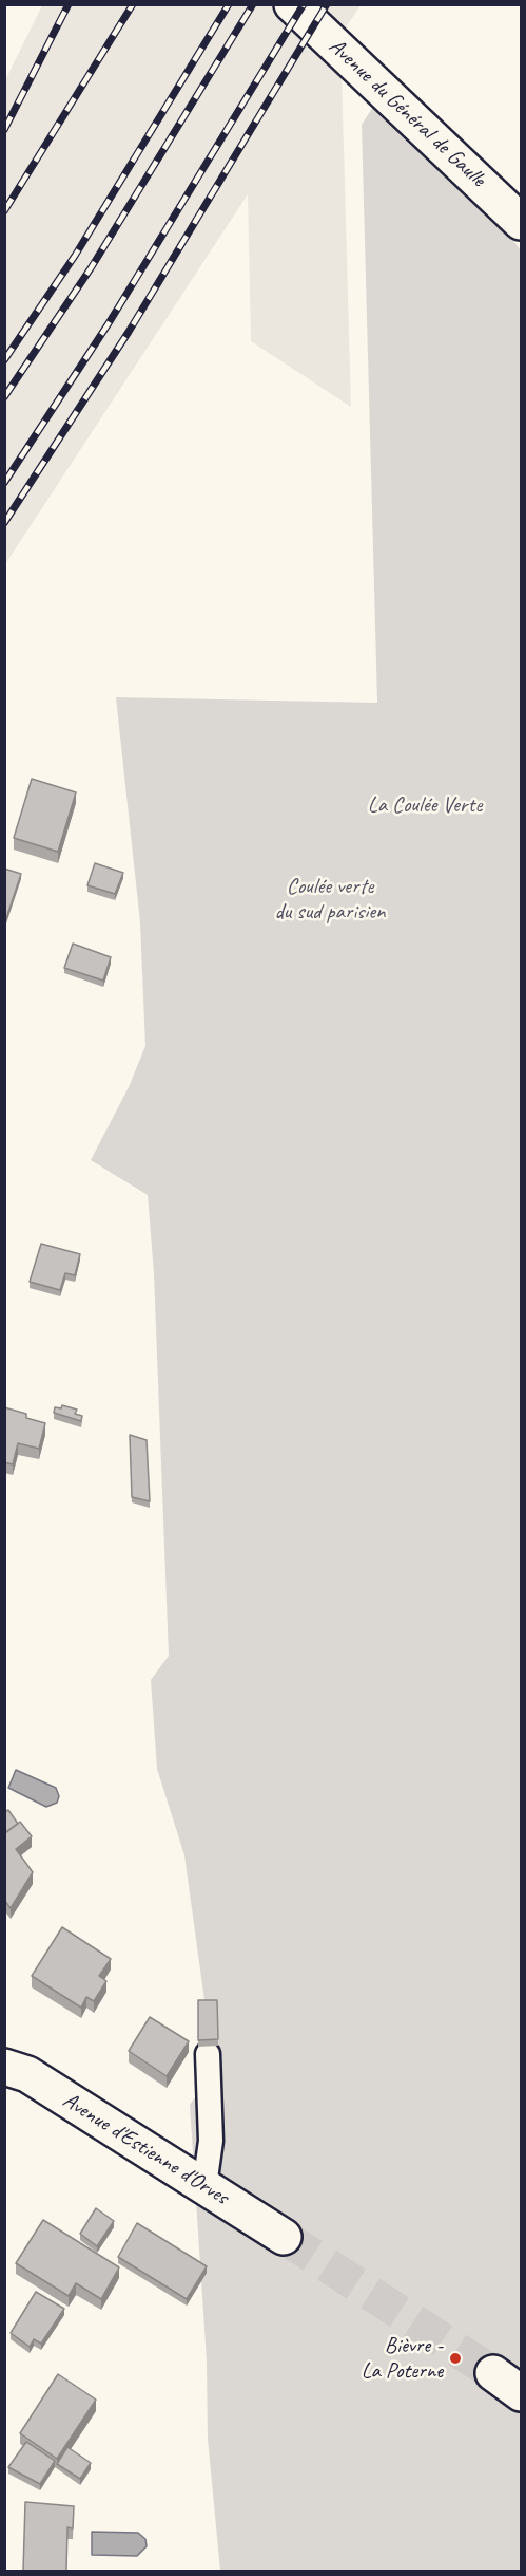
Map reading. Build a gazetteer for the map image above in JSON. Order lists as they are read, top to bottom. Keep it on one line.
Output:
{"streets":{"main road":["Avenue du Général de Gaulle","Avenue d'Estienne d'Orves"]},"parks":["La Coulée Verte","Coulée verte du sud parisien"],"places":["Bièvre - La Poterne"]}
